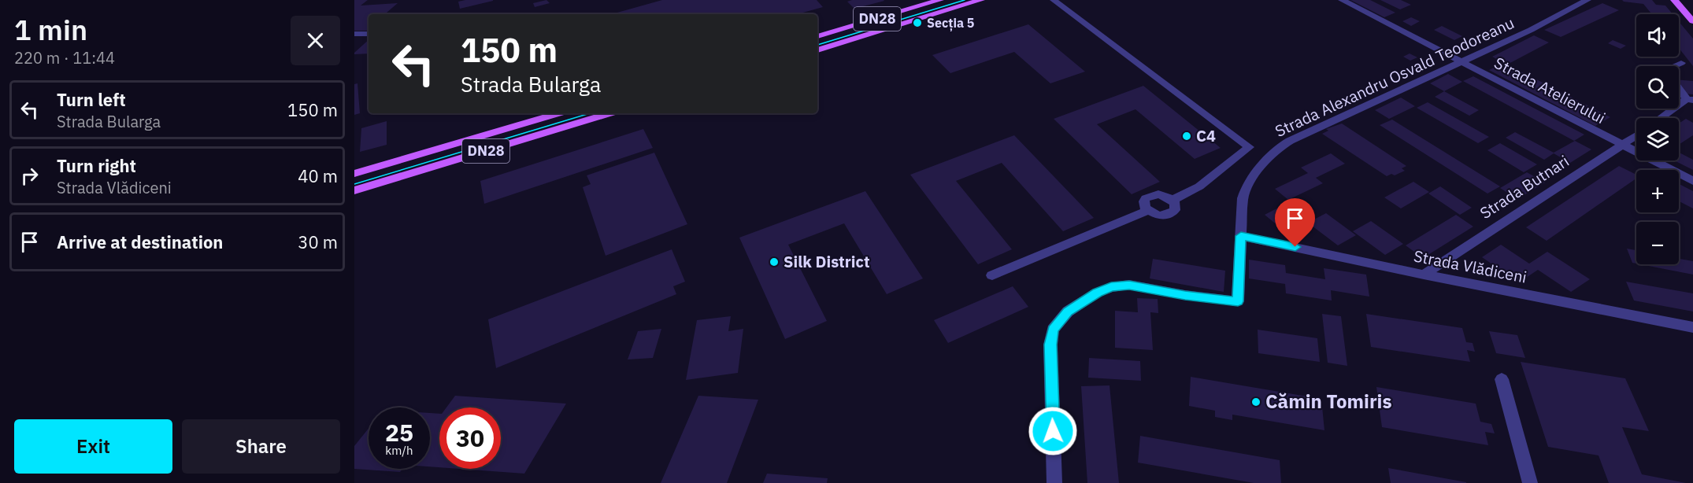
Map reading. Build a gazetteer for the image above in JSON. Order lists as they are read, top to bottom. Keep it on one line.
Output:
{"streets":{"main road":["DN28"],"street":["Strada Alexandru Osvald Teodoreanu","Strada Atelierului","Strada Butnari","Strada Vlădiceni"]},"crossings":[["Strada Alexandru Osvald Teodoreanu","Strada Atelierului"],["Strada Alexandru Osvald Teodoreanu","Strada Vlădiceni"],["Strada Atelierului","Strada Butnari"],["Strada Butnari","Strada Vlădiceni"]],"places":["Secția 5","C4","Silk District","Cămin Tomiris"],"page":{"heading":["1 min","220 m · 11:44"],"map_buttons":["+","−"],"turn":["150 m","Strada Bularga"],"list":[{"name":"Turn left","note":"Strada Bularga","value":"150 m"},{"name":"Turn right","note":"Strada Vlădiceni","value":"40 m"},{"name":"Arrive at destination","value":"30 m"}],"speed":"25 km/h","limit":"30","buttons":["Exit","Share"]}}
